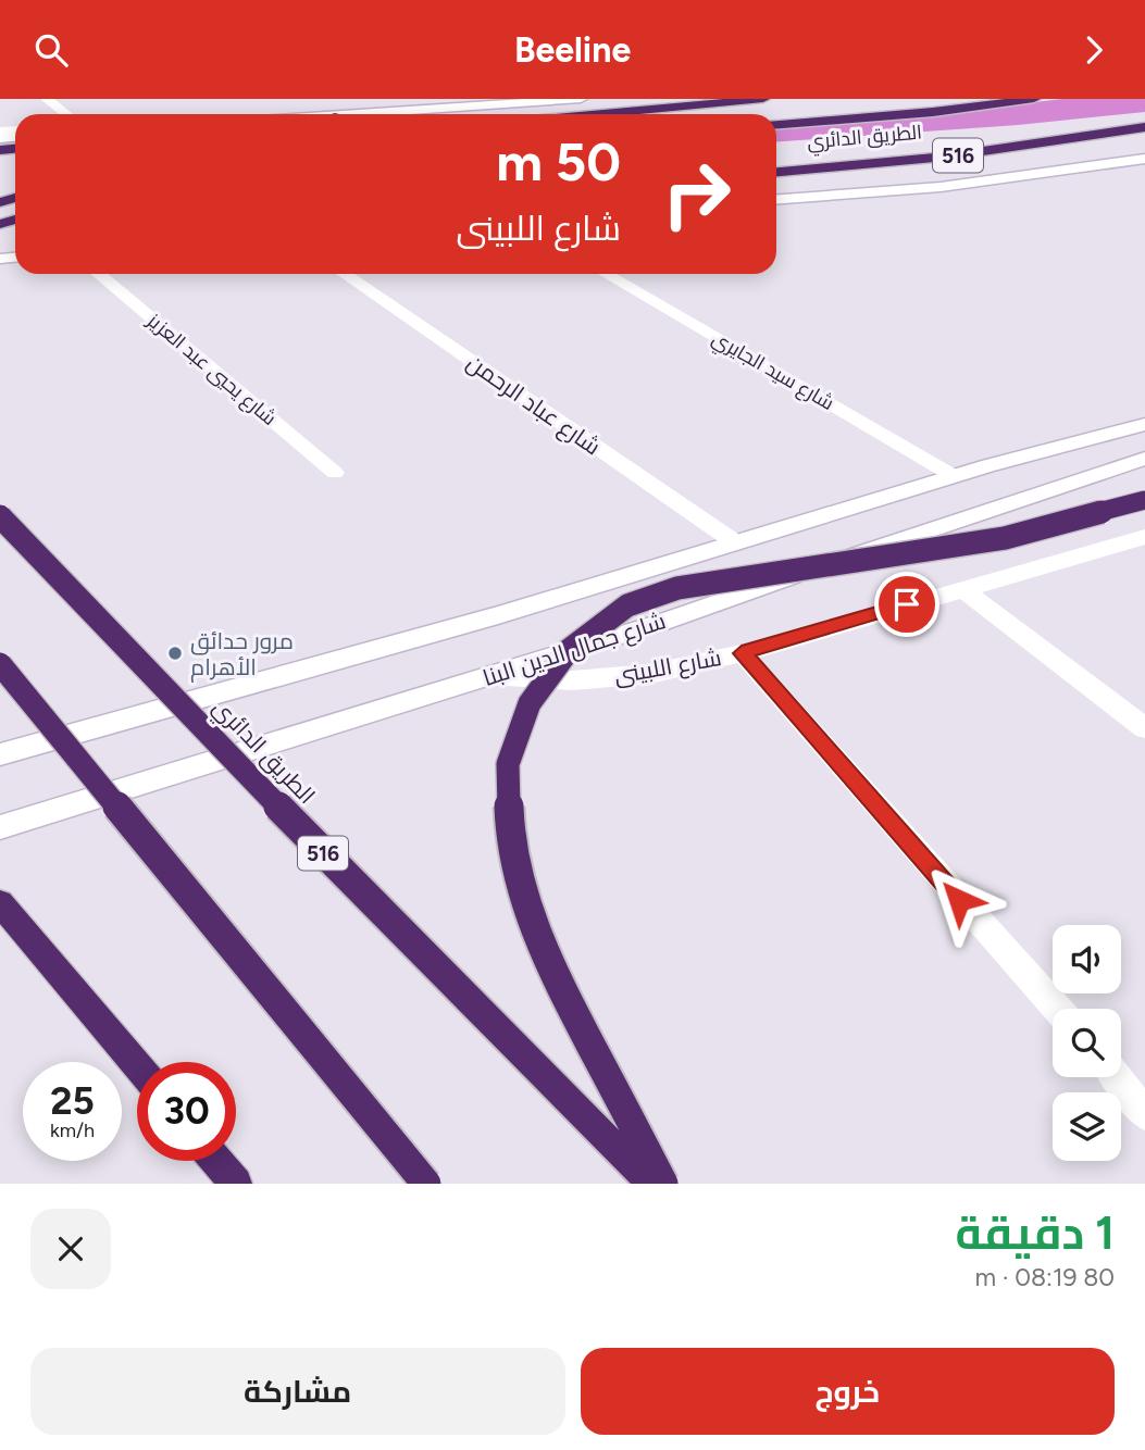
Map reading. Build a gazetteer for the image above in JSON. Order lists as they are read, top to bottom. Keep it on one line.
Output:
{"streets":{"highway":["الطريق الدائري","516"],"main road":["شارع يحيي عبد العزيز","شارع سيد الجايري","شارع عباد الرحمن","شارع جمال الدين البنا","شارع اللبينى"]},"crossings":[["شارع جمال الدين البنا","شارع اللبينى"]],"places":["مرور حدائق الأهرام"],"page":{"header":"Beeline","turn":["50 m","شارع اللبينى"],"speed":"25 km/h","limit":"30","heading":["1 دقيقة","80 m · 08:19"],"buttons":["خروج","مشاركة"]}}
